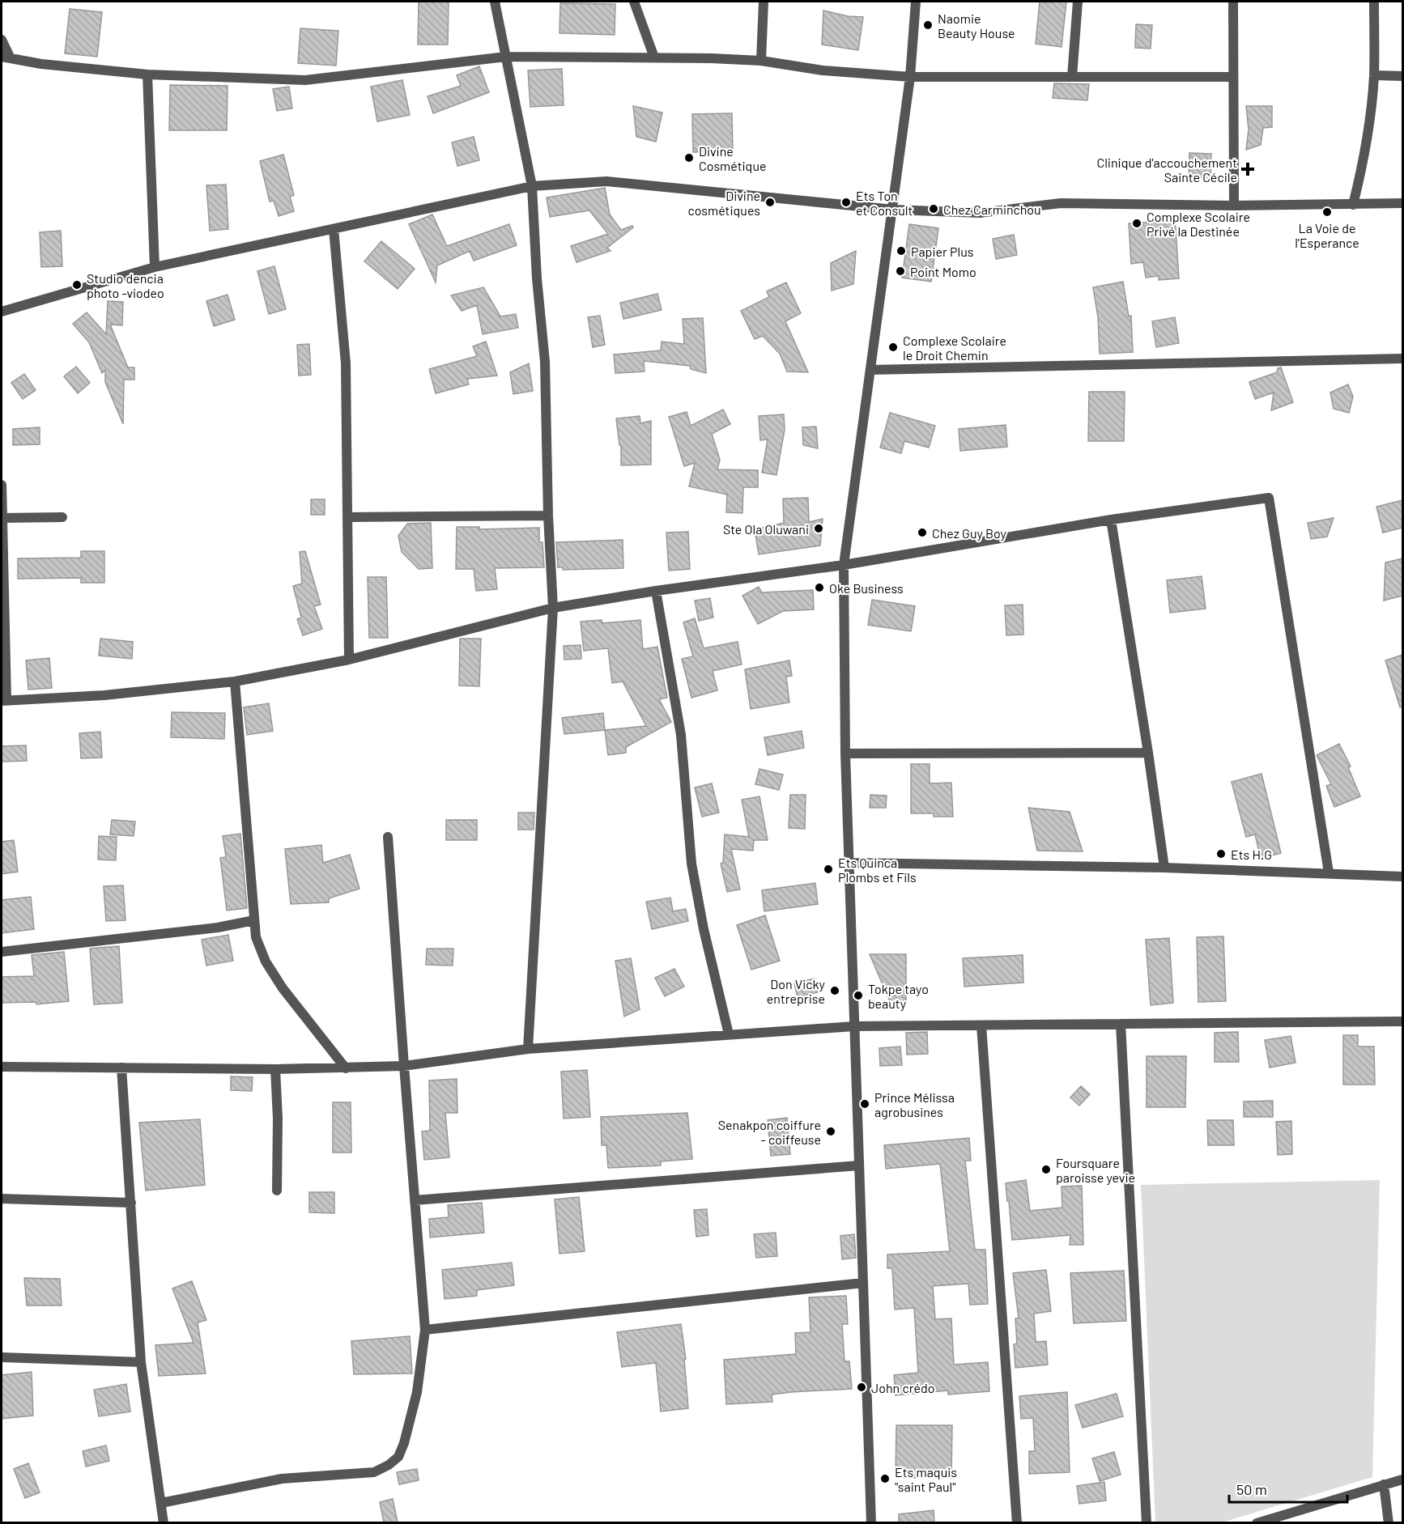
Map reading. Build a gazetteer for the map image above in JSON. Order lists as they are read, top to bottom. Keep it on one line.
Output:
{"places":{"other":["Naomie Beauty House","Divine Cosmétique","Divine cosmétiques","Ets Ton et Consult","Chez Carminchou","La Voie de l'Esperance","Complexe Scolaire Privé la Destinée","Papier Plus","Point Momo","Studio dencia photo -viodeo","Complexe Scolaire le Droit Chemin","Ste Ola Oluwani","Chez Guy Boy","Oke Business","Ets H.G","Ets Quinca Plombs et Fils","Don Vicky entreprise","Tokpe tayo beauty","Prince Mélissa agrobusines","Senakpon coiffure - coiffeuse","Foursquare paroisse yevie","John crédo","Ets maquis \"saint Paul\""],"health":["Clinique d'accouchement Sainte Cécile"]},"scale_bar":"50 m"}
